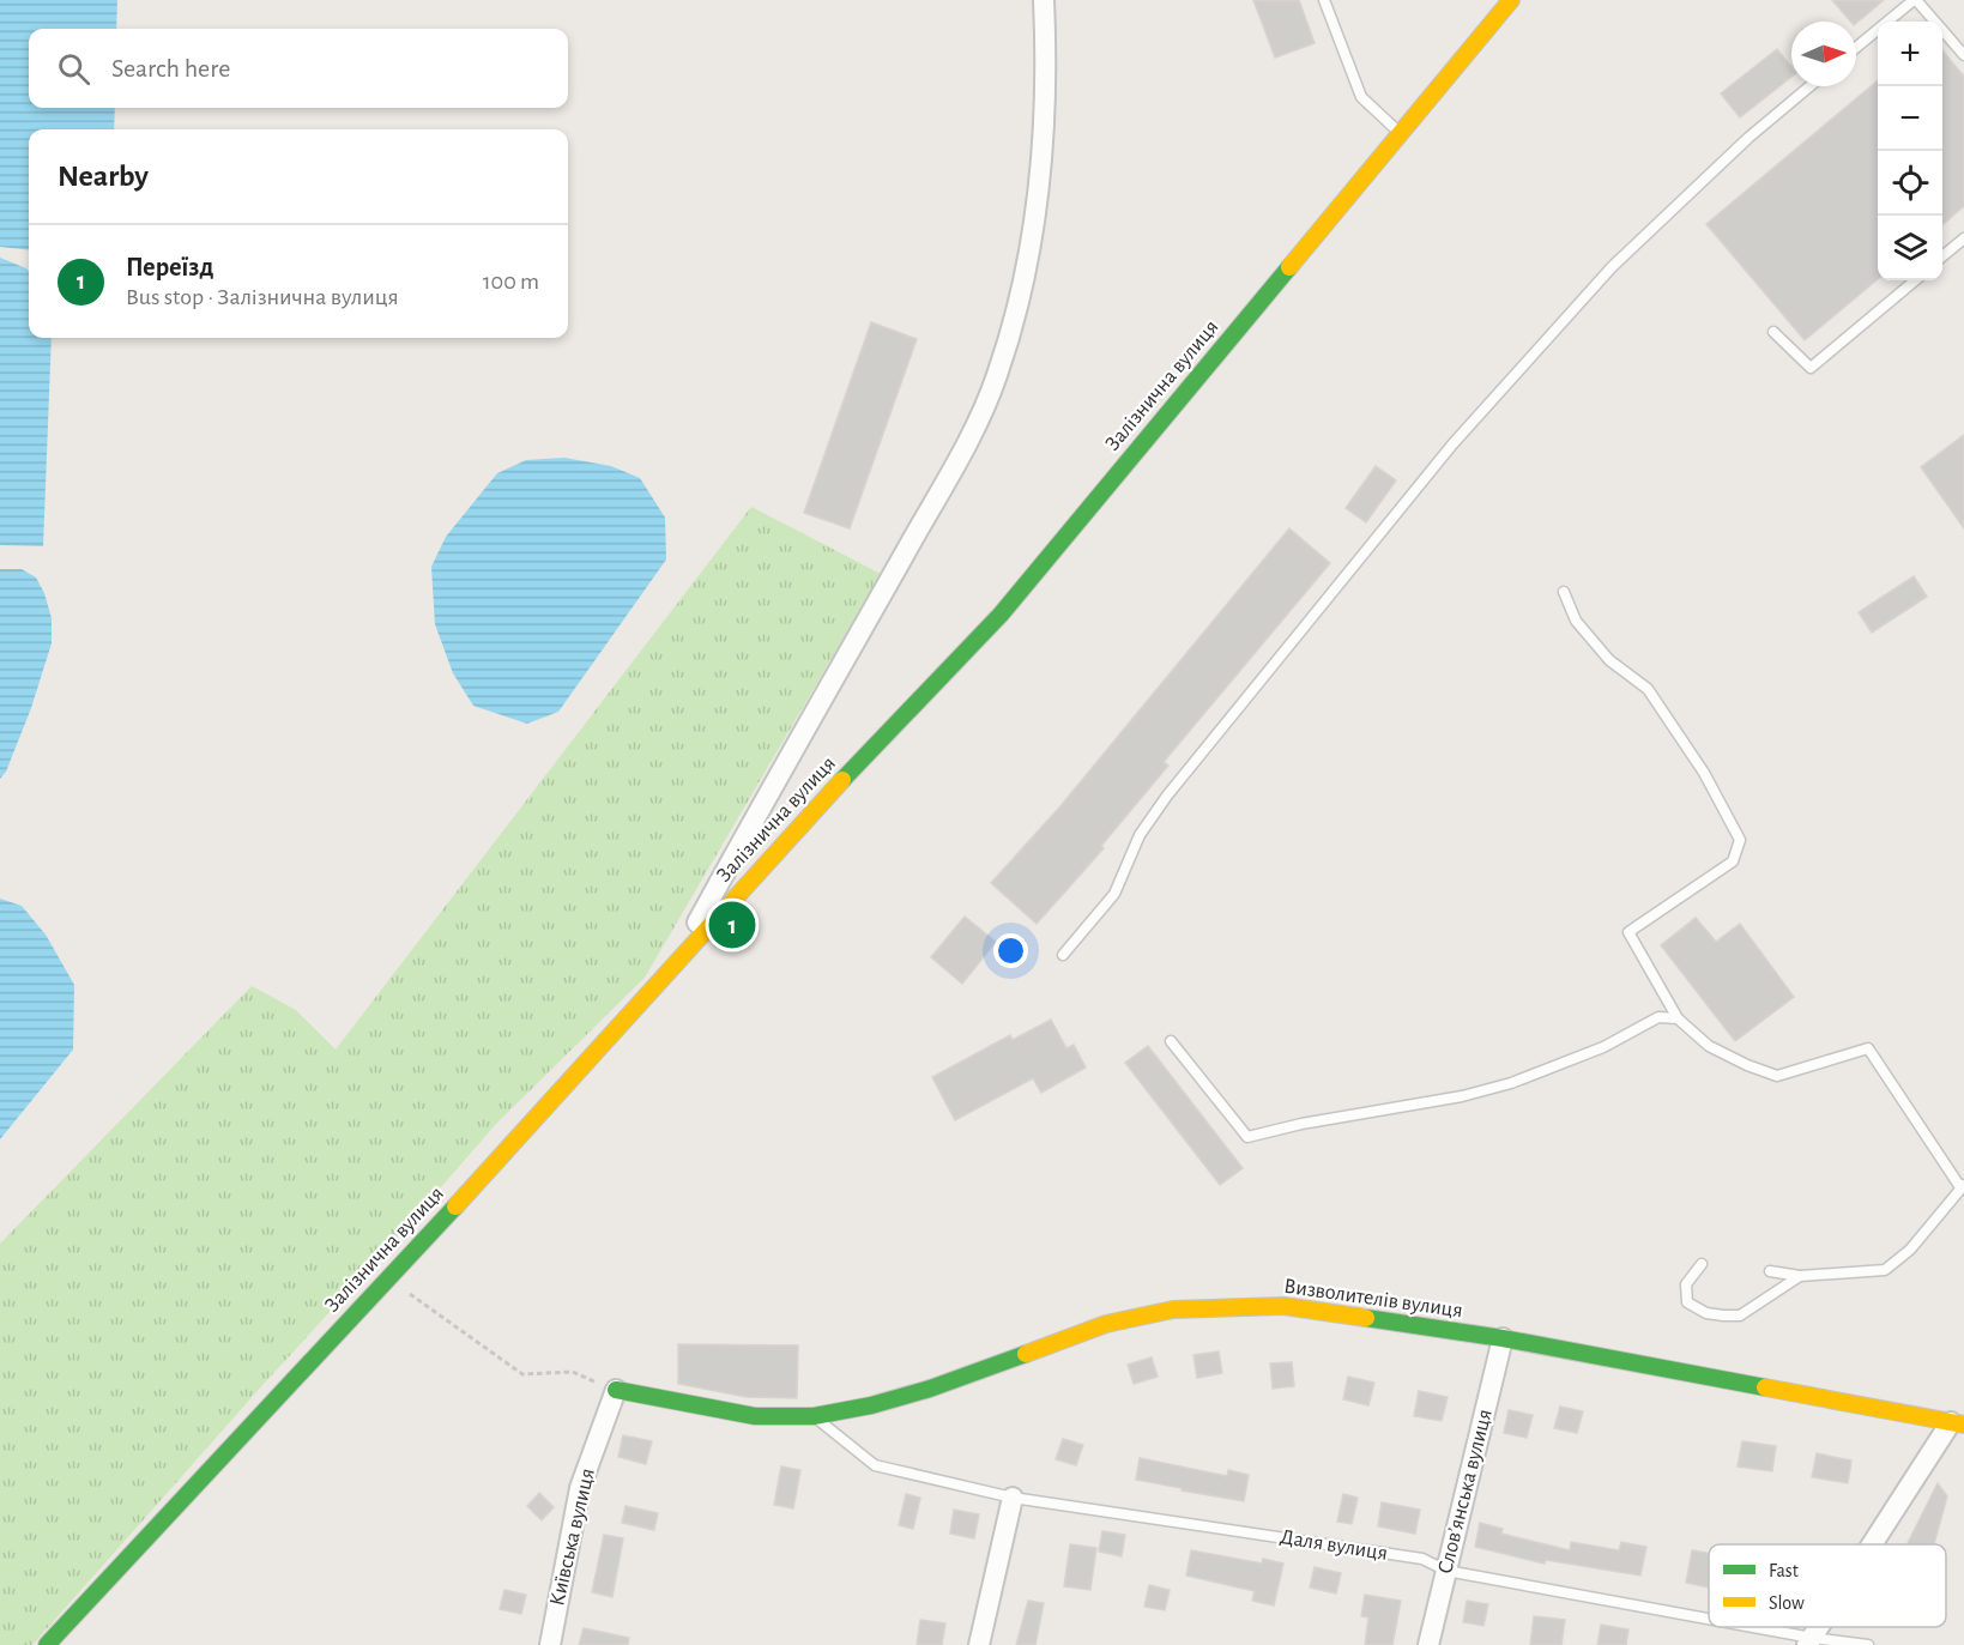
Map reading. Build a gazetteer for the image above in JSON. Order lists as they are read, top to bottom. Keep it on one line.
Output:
{"streets":{"main road":["Залізнична вулиця","Визволителів вулиця"],"street":["Слов’янська вулиця","Київська вулиця"],"lane":["Даля вулиця"]},"crossings":[["Визволителів вулиця","Слов’янська вулиця"],["Визволителів вулиця","Київська вулиця"],["Визволителів вулиця","Даля вулиця"],["Слов’янська вулиця","Даля вулиця"]],"legend":["Fast","Slow"],"north":"right","page":{"map_buttons":["+","−"],"search":"Search here","heading":"Nearby","list":[{"mark":"1","name":"Переїзд","note":"Bus stop · Залізнична вулиця","value":"100 m"}],"pins":"1"}}
